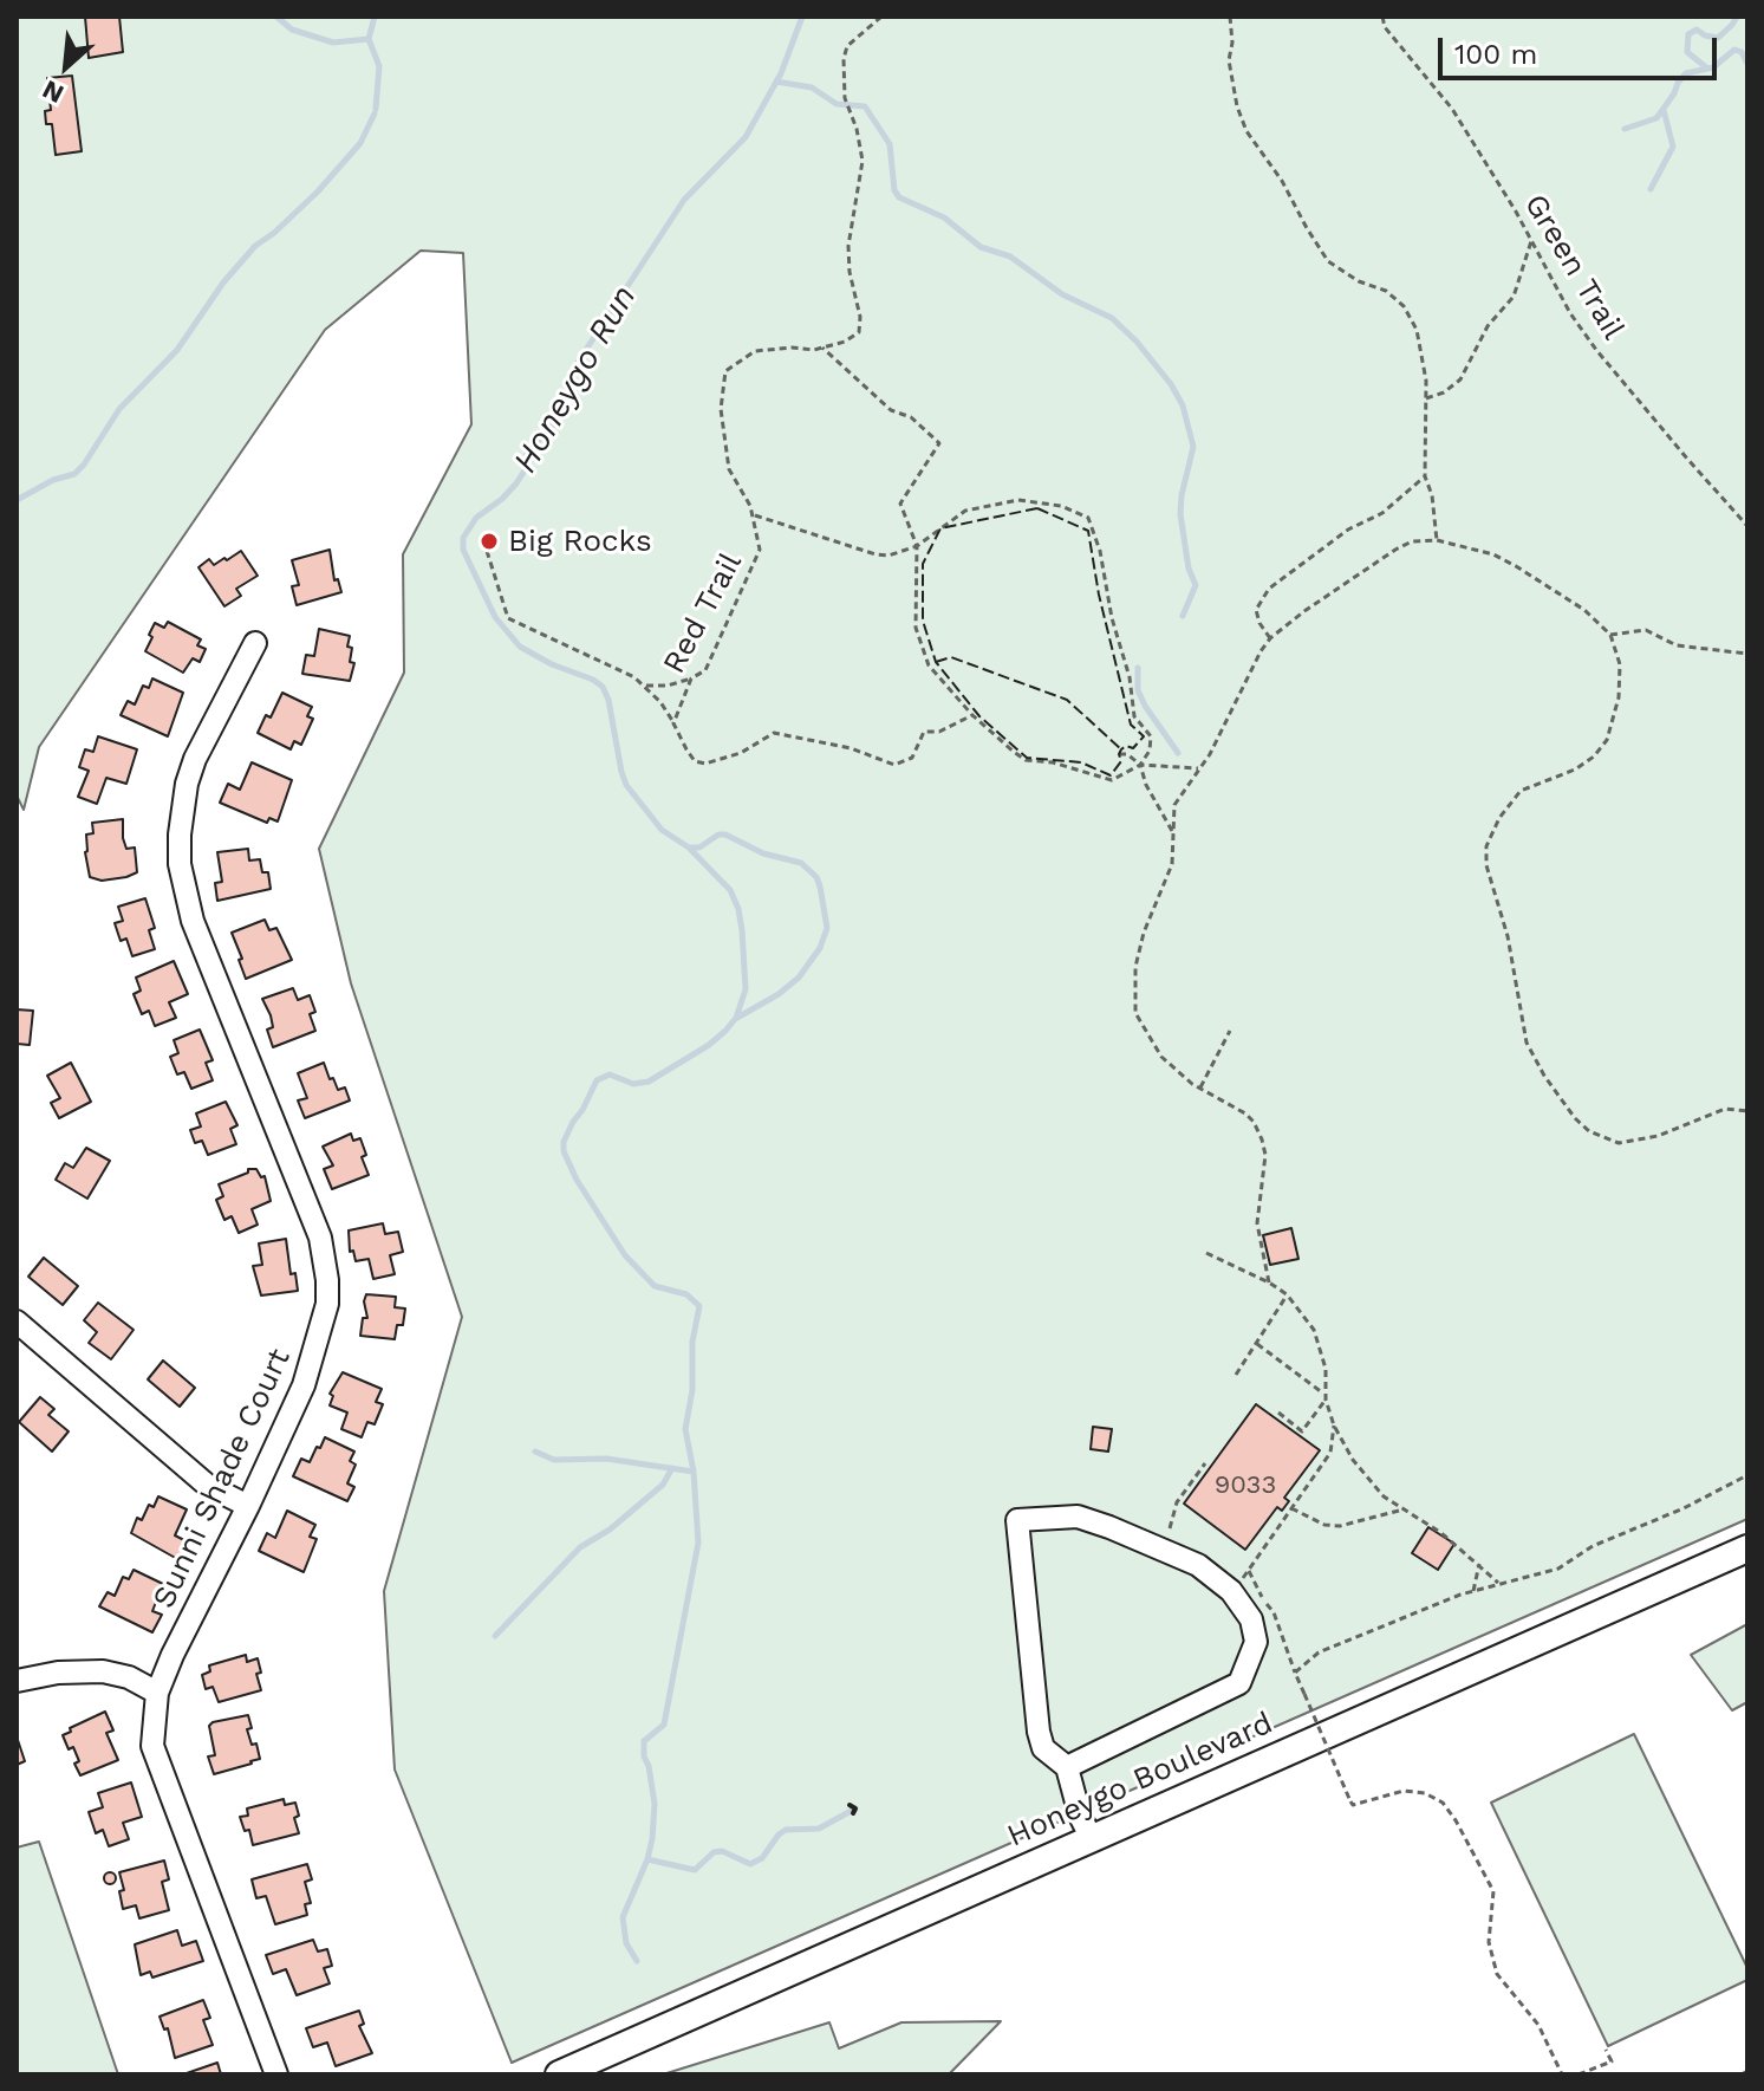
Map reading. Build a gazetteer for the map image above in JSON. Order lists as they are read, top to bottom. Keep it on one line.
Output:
{"streets":{"main road":["Honeygo Boulevard"],"street":["Sunni Shade Court"],"path":["Green Trail","Red Trail"]},"water":["Honeygo Run"],"places":["Big Rocks"],"house_numbers":["9033"],"scale_bar":"100 m","north":"bottom left"}
